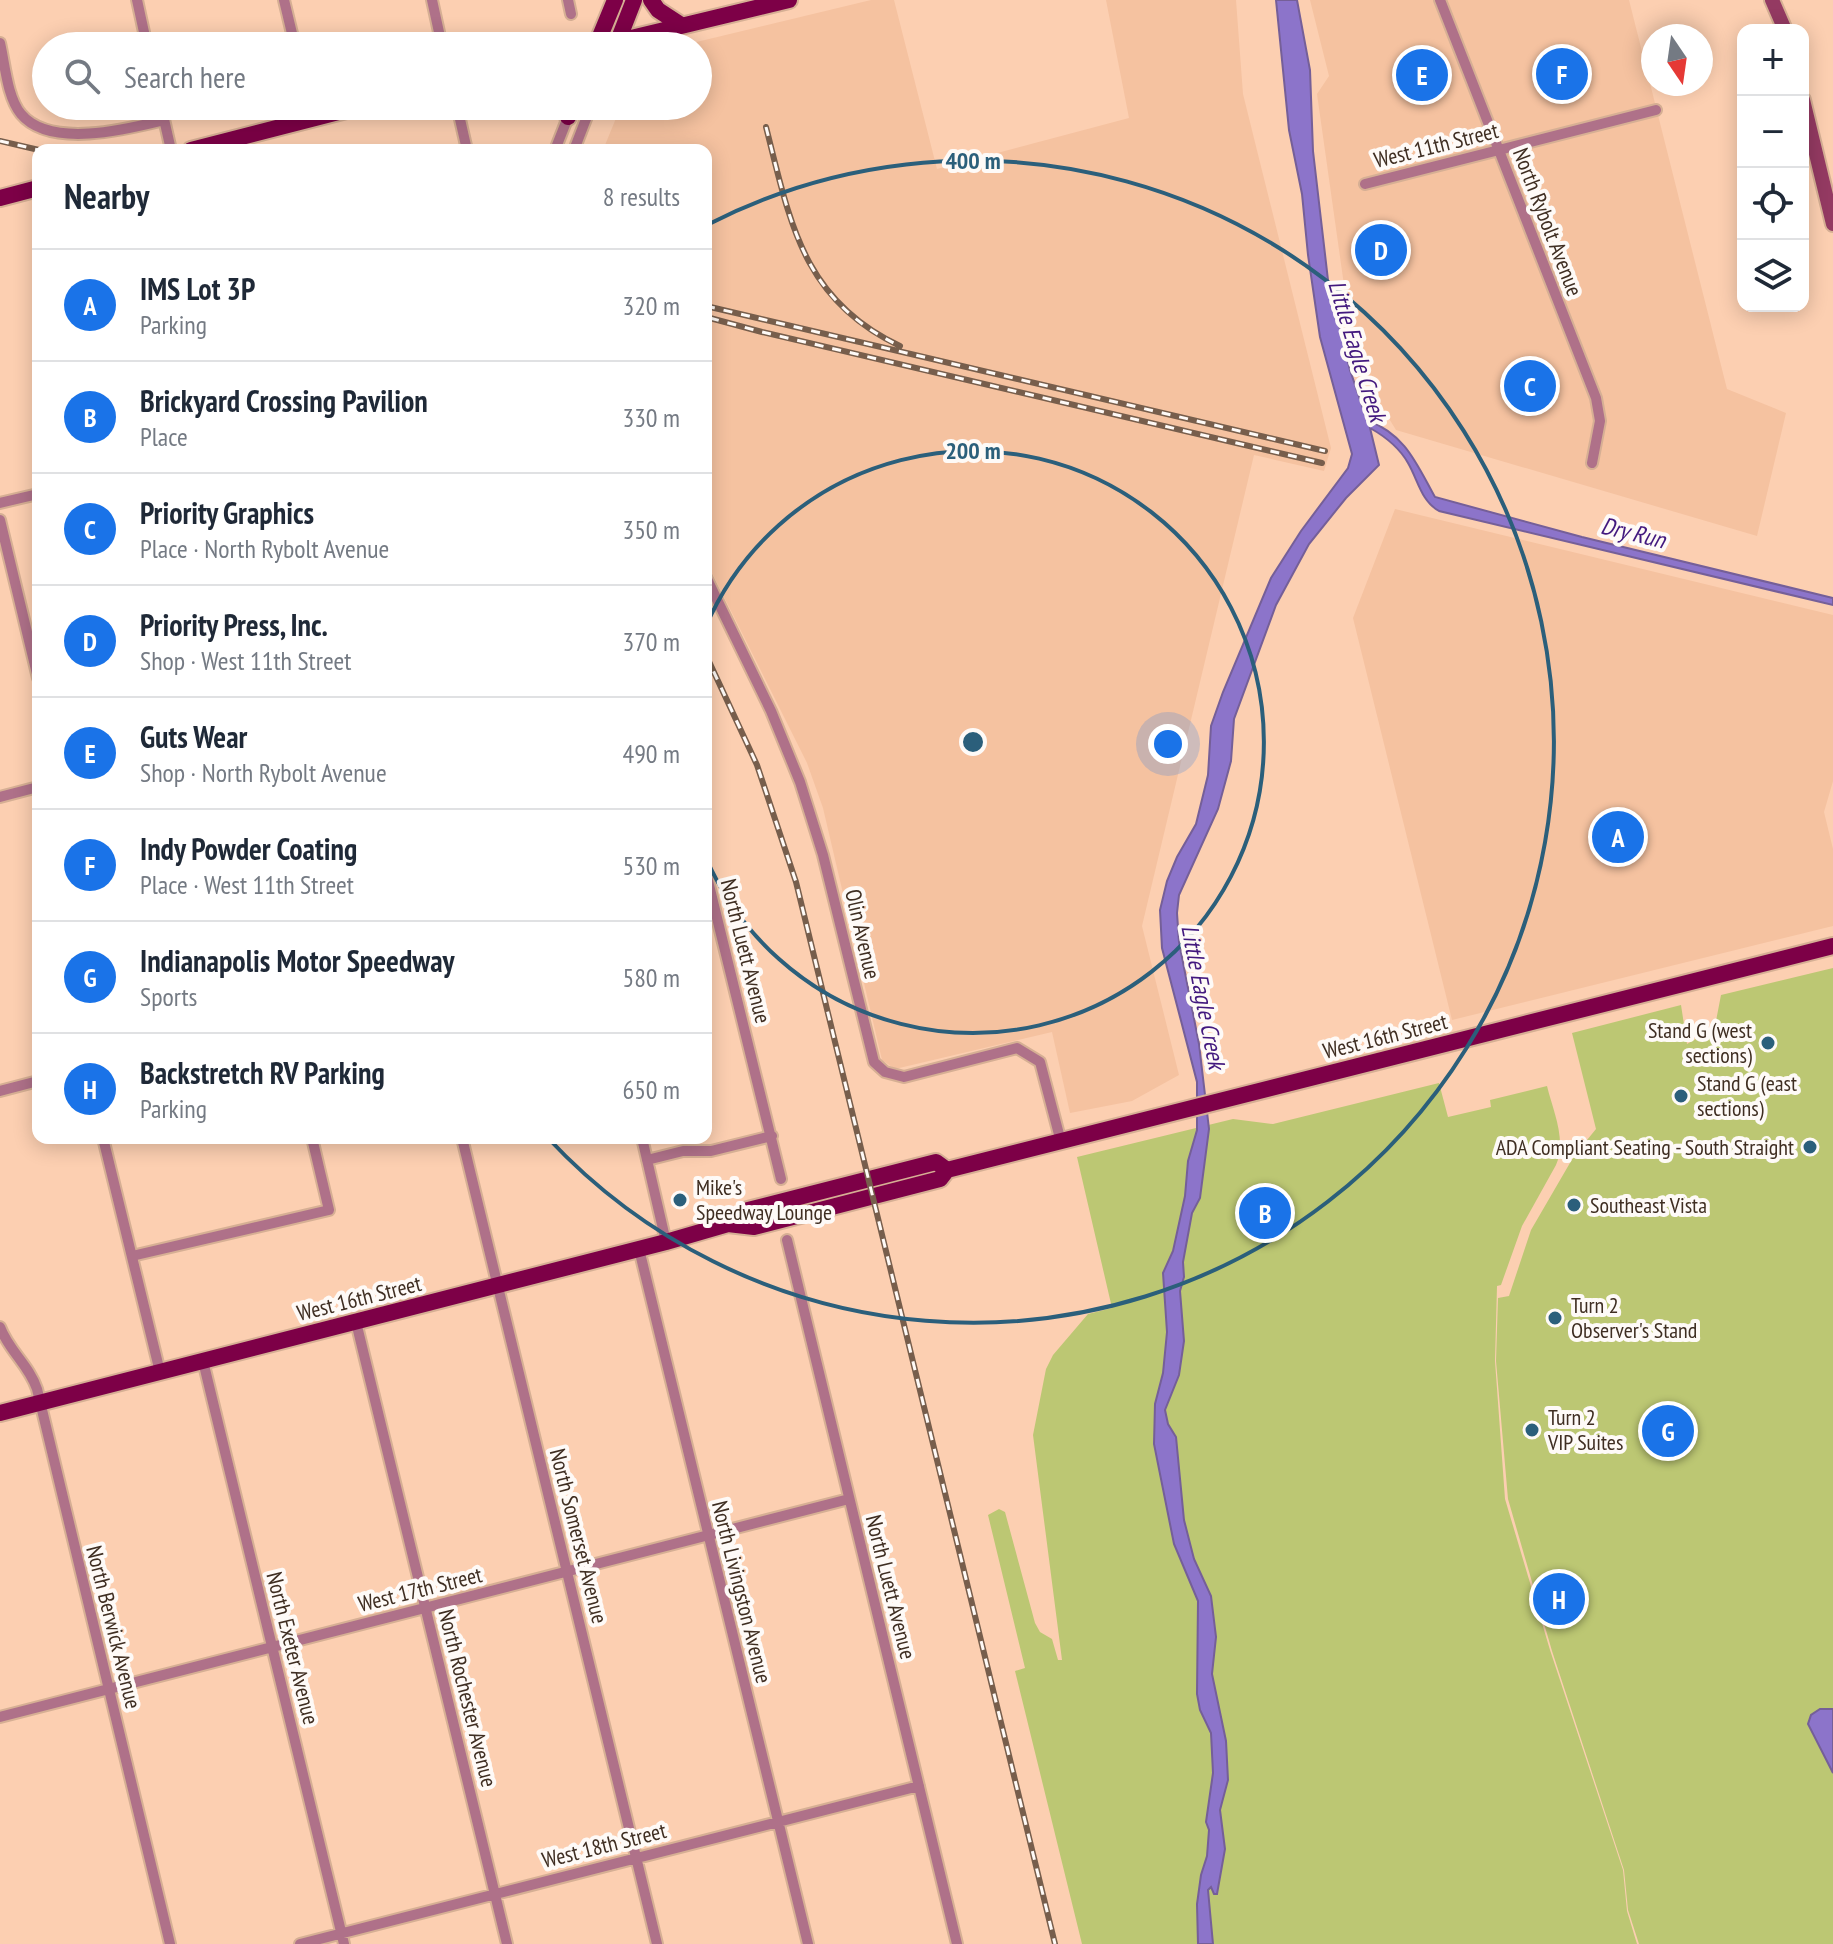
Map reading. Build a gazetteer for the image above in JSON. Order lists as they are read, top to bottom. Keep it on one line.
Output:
{"streets":{"main road":["West 16th Street"],"street":["West 11th Street","North Rybolt Avenue","Olin Avenue","North Luett Avenue","North Somerset Avenue","West 17th Street","North Livingston Avenue","North Berwick Avenue","North Exeter Avenue","North Rochester Avenue","West 18th Street"]},"crossings":[["West 11th Street","North Rybolt Avenue"],["Olin Avenue","West 16th Street"],["North Luett Avenue","West 17th Street"],["North Luett Avenue","West 18th Street"],["West 16th Street","North Somerset Avenue"],["West 16th Street","North Livingston Avenue"],["West 16th Street","North Berwick Avenue"],["West 16th Street","North Exeter Avenue"],["West 16th Street","North Rochester Avenue"],["North Somerset Avenue","West 17th Street"],["North Somerset Avenue","West 18th Street"],["West 17th Street","North Livingston Avenue"],["West 17th Street","North Berwick Avenue"],["West 17th Street","North Exeter Avenue"],["West 17th Street","North Rochester Avenue"],["North Livingston Avenue","West 18th Street"],["North Exeter Avenue","West 18th Street"],["North Rochester Avenue","West 18th Street"]],"water":["Little Eagle Creek","Dry Run"],"places":["Stand G (west sections)","Stand G (east sections)","ADA Compliant Seating - South Straight","Mike's Speedway Lounge","Southeast Vista","Turn 2 Observer's Stand","Turn 2 VIP Suites"],"north":"bottom","page":{"map_buttons":["+","−"],"search":"Search here","pins":["F","E","D","C","A","B","G","H"],"heading":["Nearby","8 results"],"list":[{"mark":"A","name":"IMS Lot 3P","note":"Parking","value":"320 m"},{"mark":"B","name":"Brickyard Crossing Pavilion","note":"Place","value":"330 m"},{"mark":"C","name":"Priority Graphics","note":"Place · North Rybolt Avenue","value":"350 m"},{"mark":"D","name":"Priority Press, Inc.","note":"Shop · West 11th Street","value":"370 m"},{"mark":"E","name":"Guts Wear","note":"Shop · North Rybolt Avenue","value":"490 m"},{"mark":"F","name":"Indy Powder Coating","note":"Place · West 11th Street","value":"530 m"},{"mark":"G","name":"Indianapolis Motor Speedway","note":"Sports","value":"580 m"},{"mark":"H","name":"Backstretch RV Parking","note":"Parking","value":"650 m"}]},"rings":["400 m","200 m"]}
